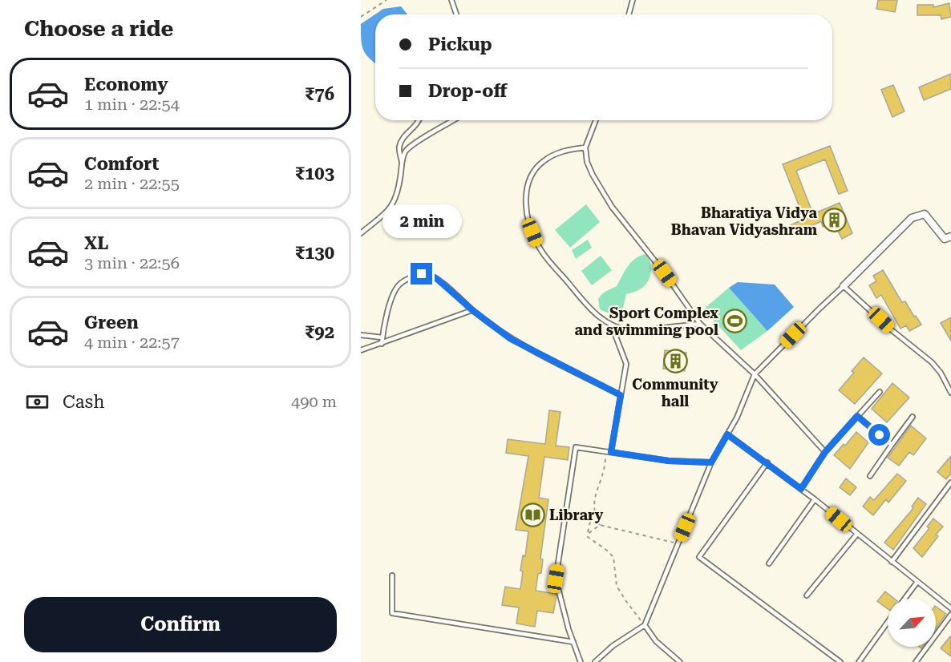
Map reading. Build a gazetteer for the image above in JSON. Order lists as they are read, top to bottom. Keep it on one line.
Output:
{"places":{"building":["Bharatiya Vidya Bhavan Vidyashram","Community hall"],"sports":["Sport Complex and swimming pool"],"library":["Library"]},"north":"top right","page":{"heading":"Choose a ride","banner":["Pickup","Drop-off"],"list":[{"name":"Economy","note":"1 min · 22:54","value":"₹76"},{"name":"Comfort","note":"2 min · 22:55","value":"₹103"},{"name":"XL","note":"3 min · 22:56","value":"₹130"},{"name":"Green","note":"4 min · 22:57","value":"₹92"}],"bubble":"2 min","pay":["Cash","490 m"],"buttons":"Confirm"}}
